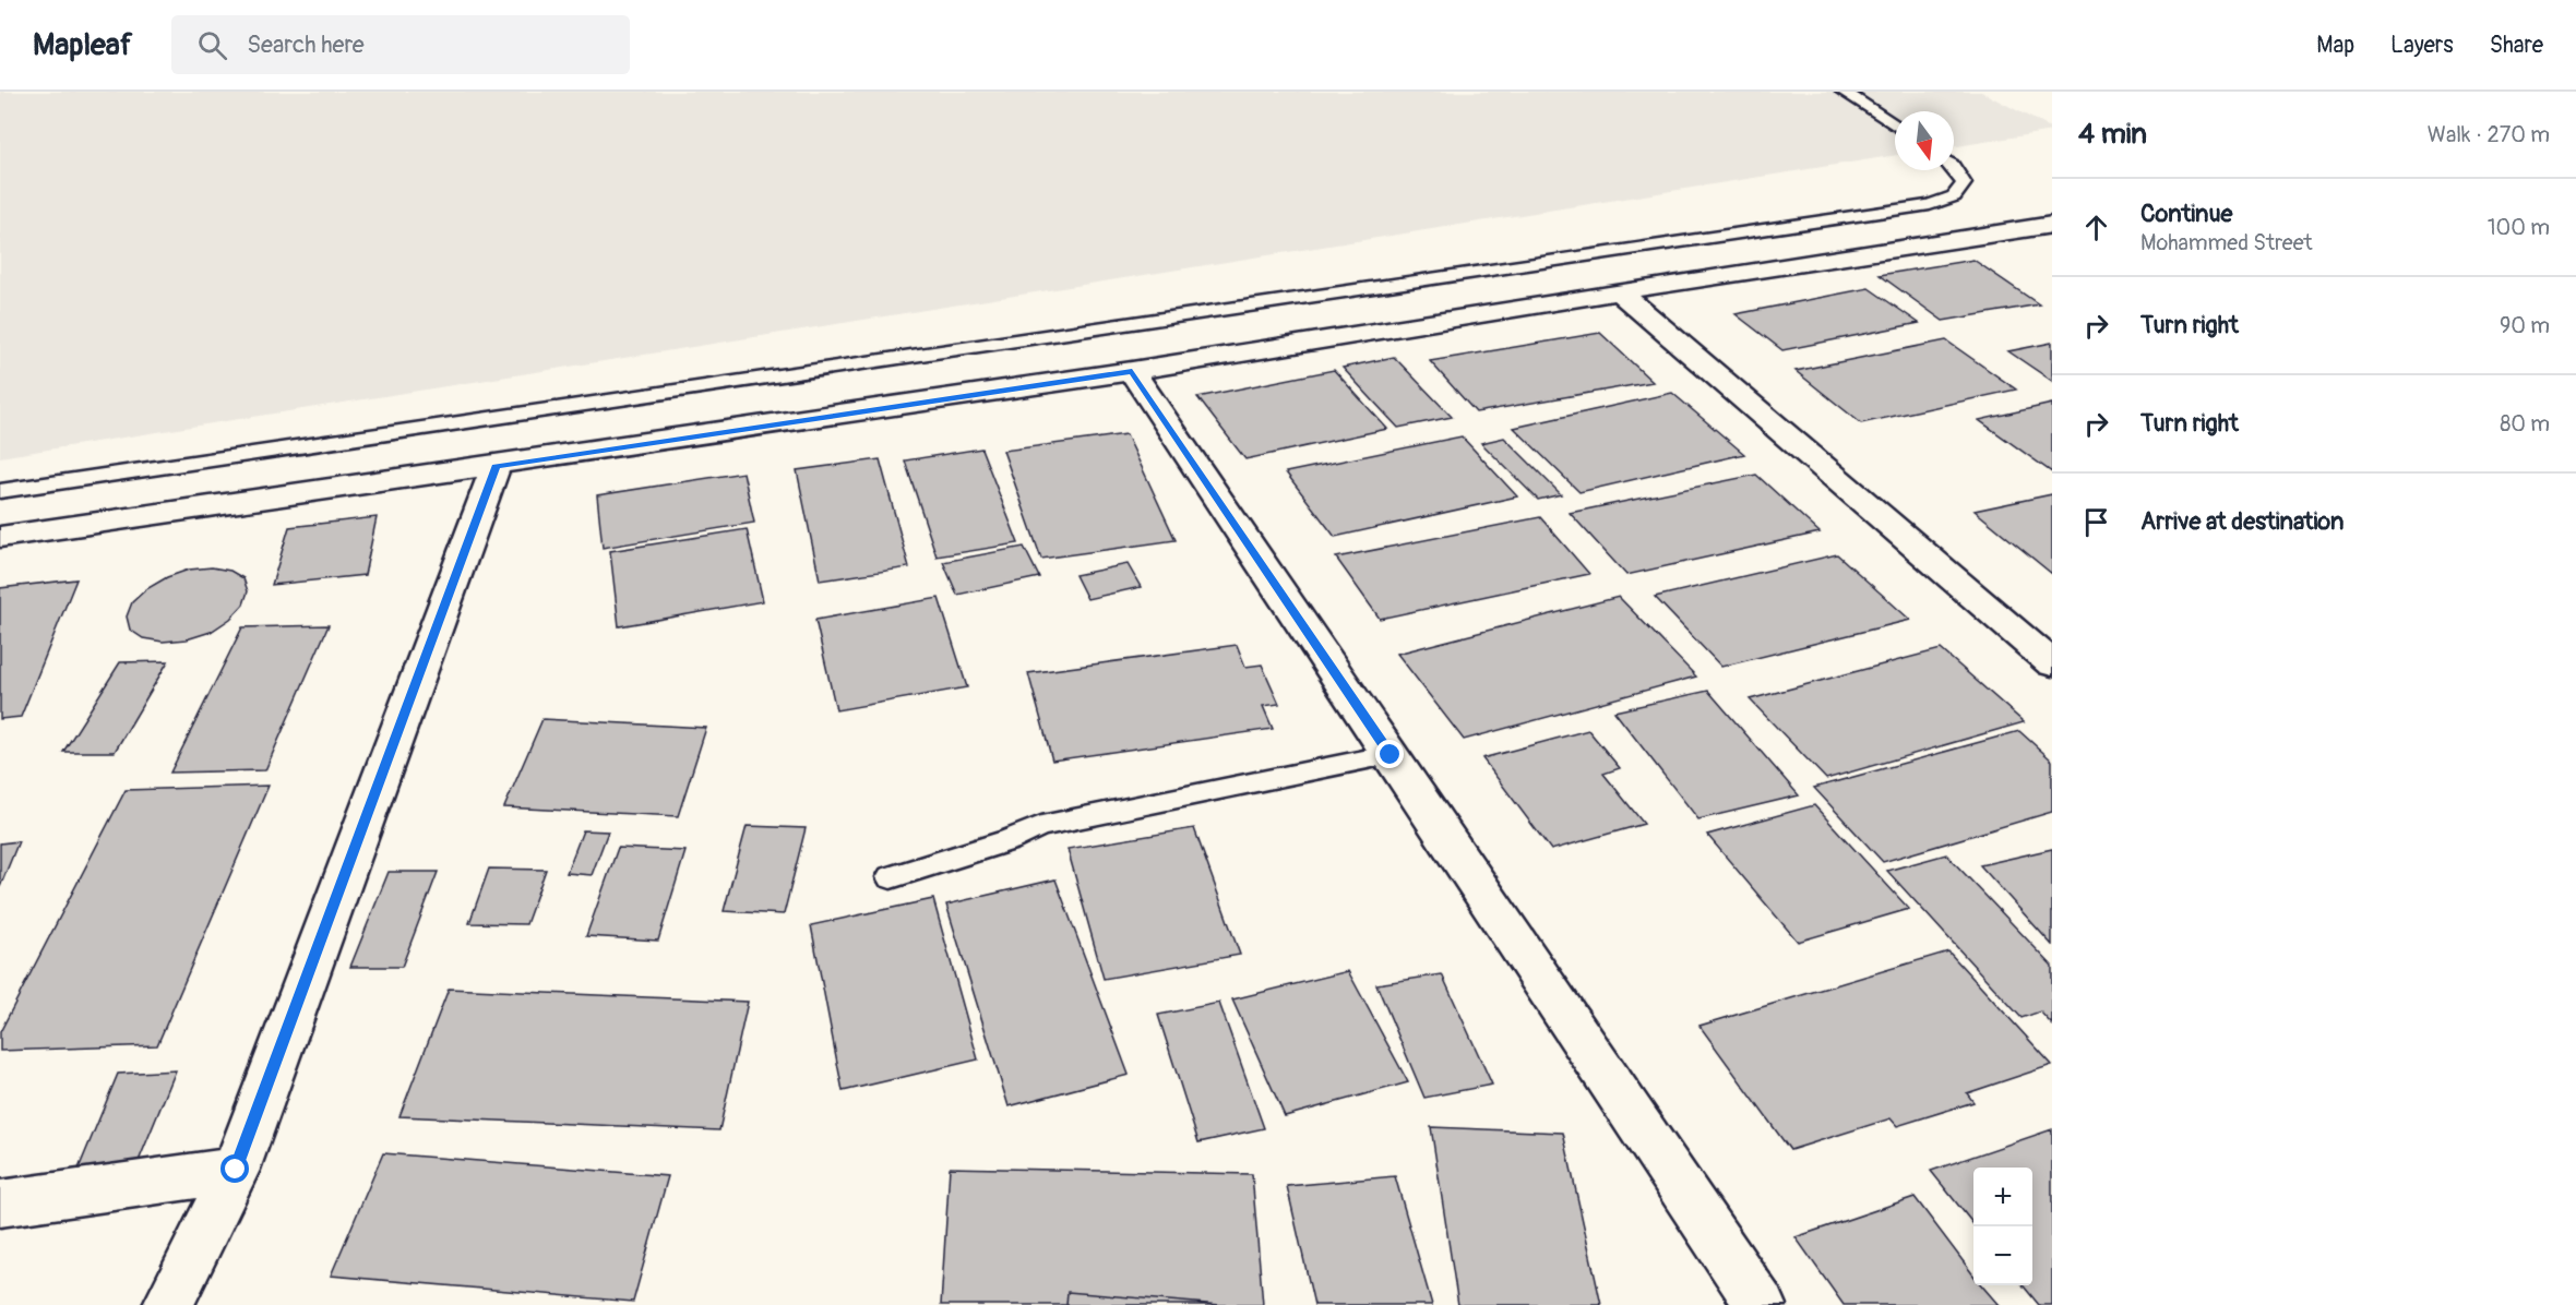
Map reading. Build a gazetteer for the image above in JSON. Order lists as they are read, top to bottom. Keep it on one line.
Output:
{"north":"bottom","page":{"header":"Mapleaf","search":"Search here","nav":["Map","Layers","Share"],"heading":["4 min","Walk · 270 m"],"list":[["Continue","Mohammed Street","100 m"],["Turn right","90 m"],["Turn right","80 m"],"Arrive at destination"],"map_buttons":["+","−"]}}
